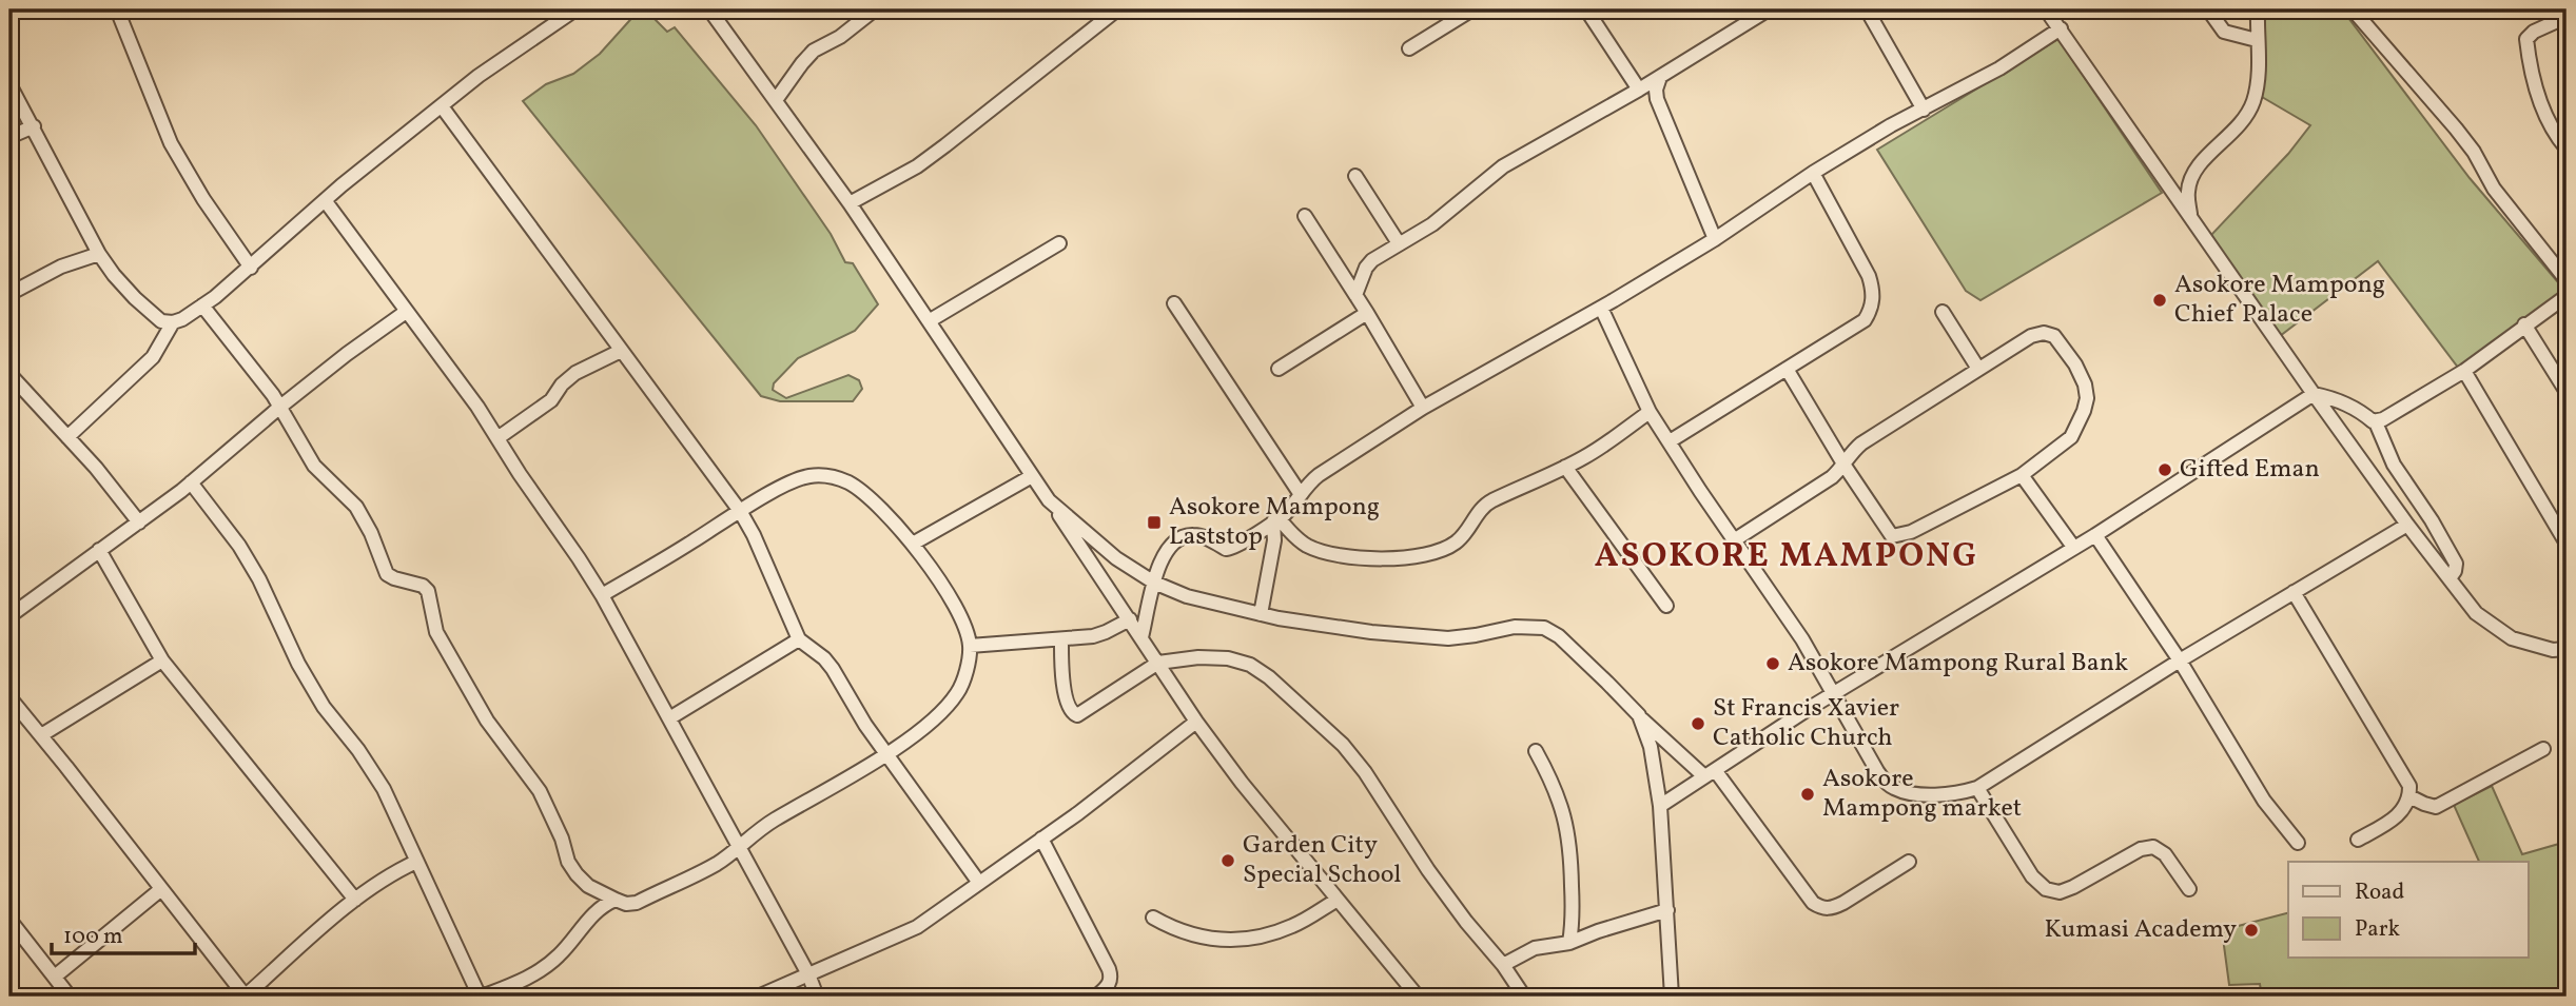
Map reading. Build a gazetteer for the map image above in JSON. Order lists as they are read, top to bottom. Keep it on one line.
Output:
{"districts":["ASOKORE MAMPONG"],"places":{"other":["Asokore Mampong Chief Palace","Gifted Eman","Asokore Mampong Rural Bank","St Francis Xavier Catholic Church","Asokore Mampong market","Garden City Special School","Kumasi Academy"],"transit":["Asokore Mampong Laststop"]},"legend":["Road","Park"],"scale_bar":"100 m"}
